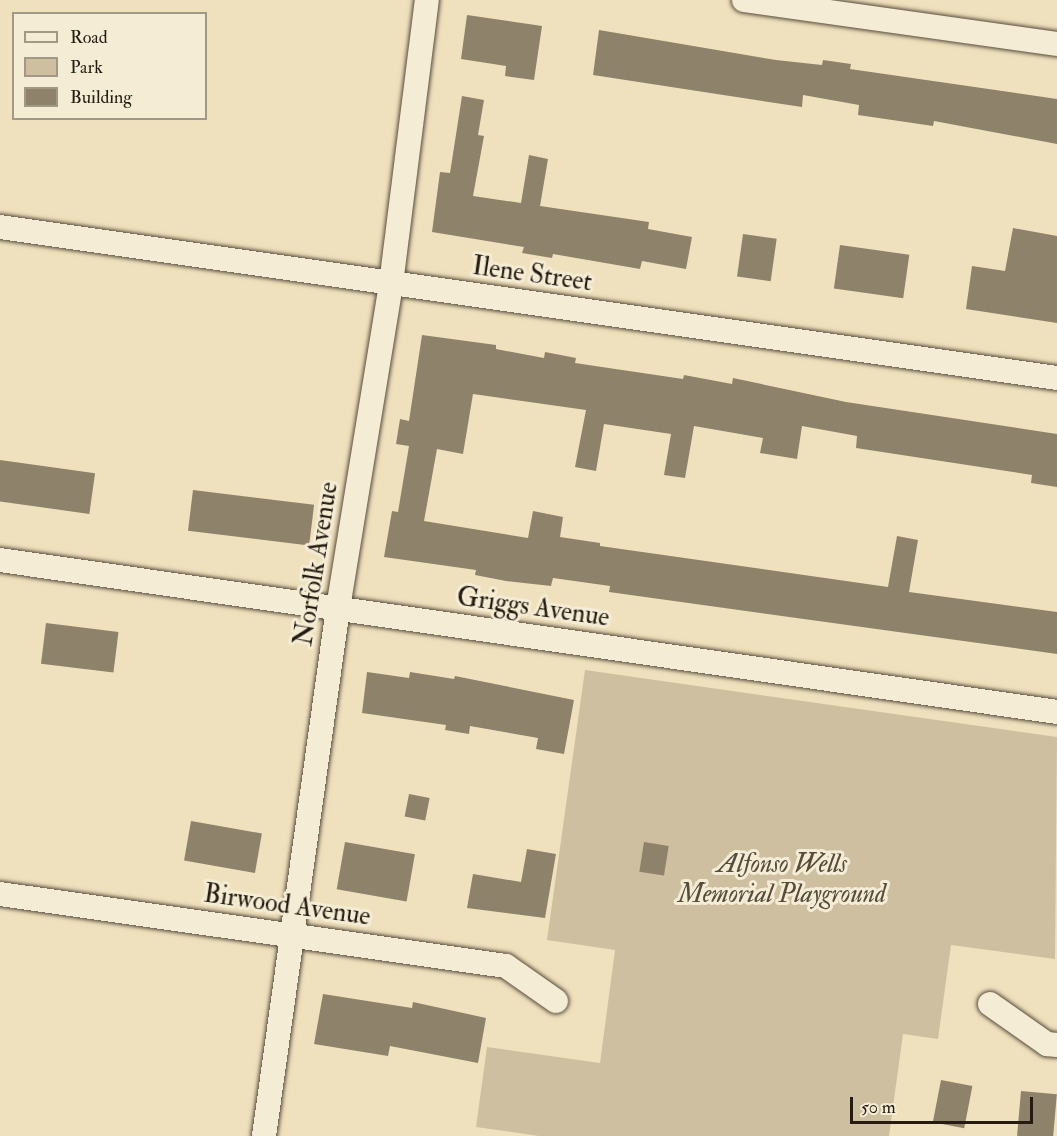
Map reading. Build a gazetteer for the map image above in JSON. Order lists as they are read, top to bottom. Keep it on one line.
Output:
{"streets":{"street":["Ilene Street","Norfolk Avenue","Griggs Avenue","Birwood Avenue"]},"crossings":[["Ilene Street","Norfolk Avenue"],["Norfolk Avenue","Griggs Avenue"],["Norfolk Avenue","Birwood Avenue"]],"parks":["Alfonso Wells Memorial Playground"],"legend":["Road","Park","Building"],"scale_bar":"50 m"}
